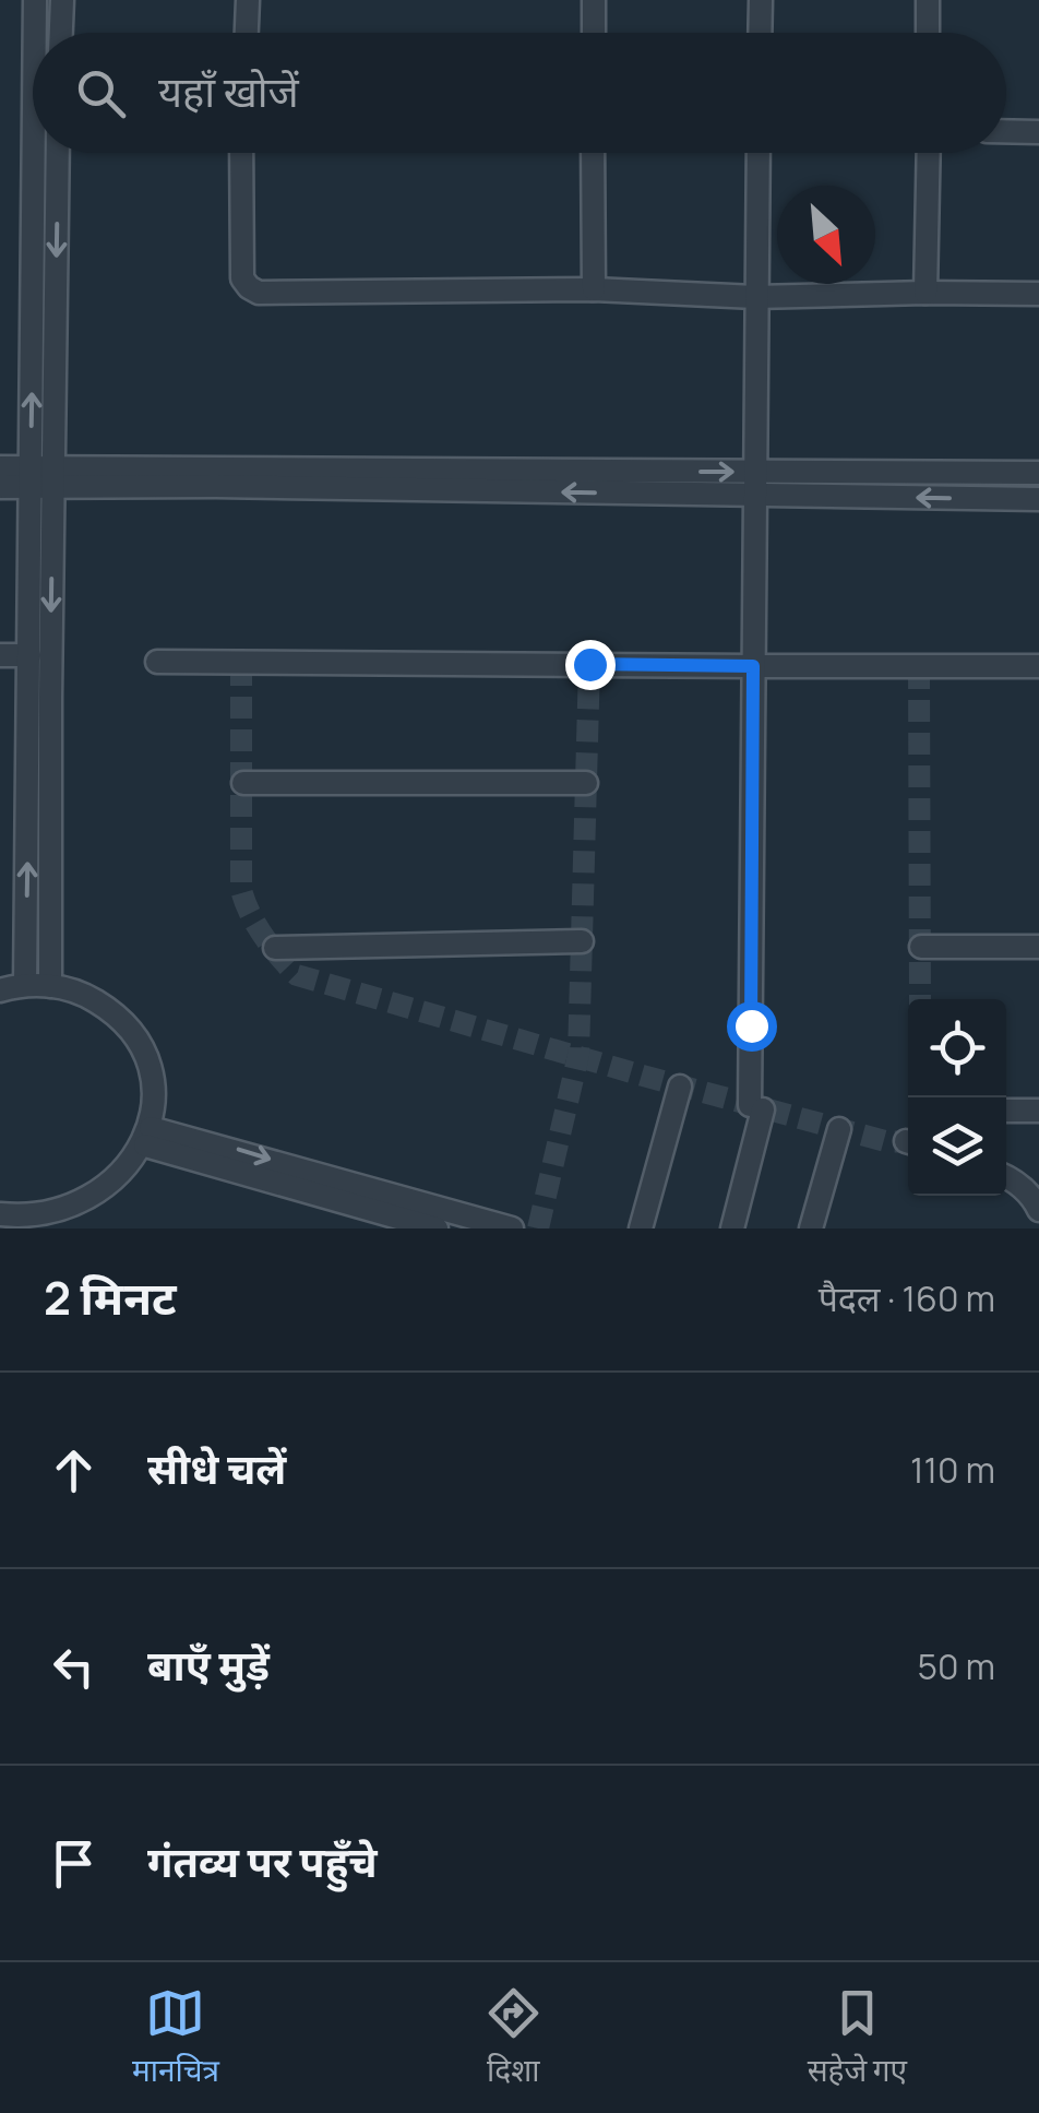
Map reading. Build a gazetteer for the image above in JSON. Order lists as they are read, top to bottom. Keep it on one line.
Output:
{"north":"bottom right","page":{"search":"यहाँ खोजें","heading":["2 मिनट","पैदल · 160 m"],"list":[["सीधे चलें","110 m"],["बाएँ मुड़ें","50 m"],"गंतव्य पर पहुँचे"],"nav":["मानचित्र","दिशा","सहेजे गए"]}}
